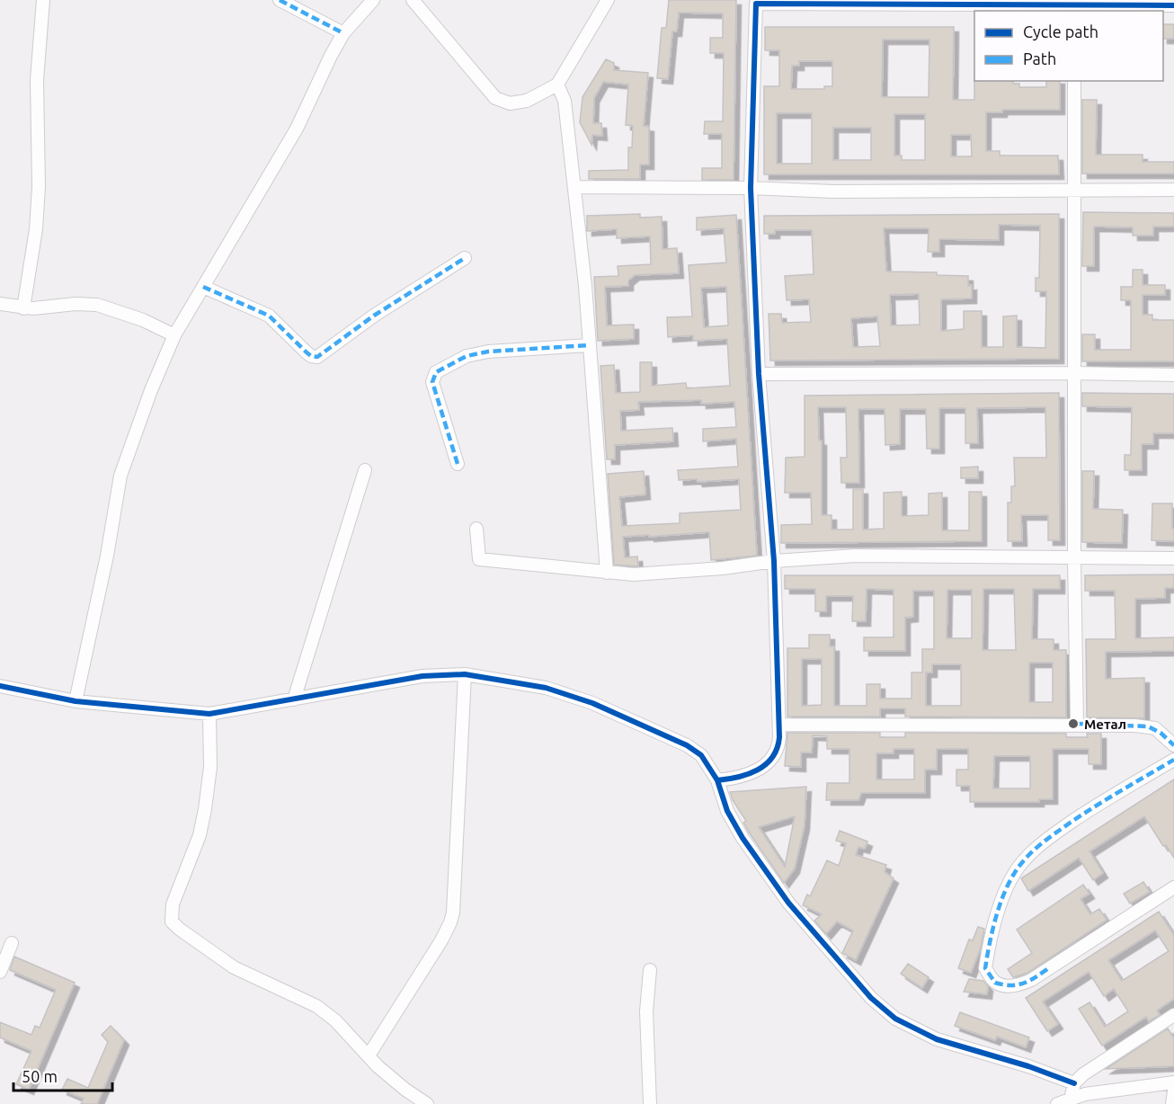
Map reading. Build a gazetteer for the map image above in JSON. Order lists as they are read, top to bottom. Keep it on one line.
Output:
{"places":["Метал"],"legend":["Cycle path","Path"],"scale_bar":"50 m"}
